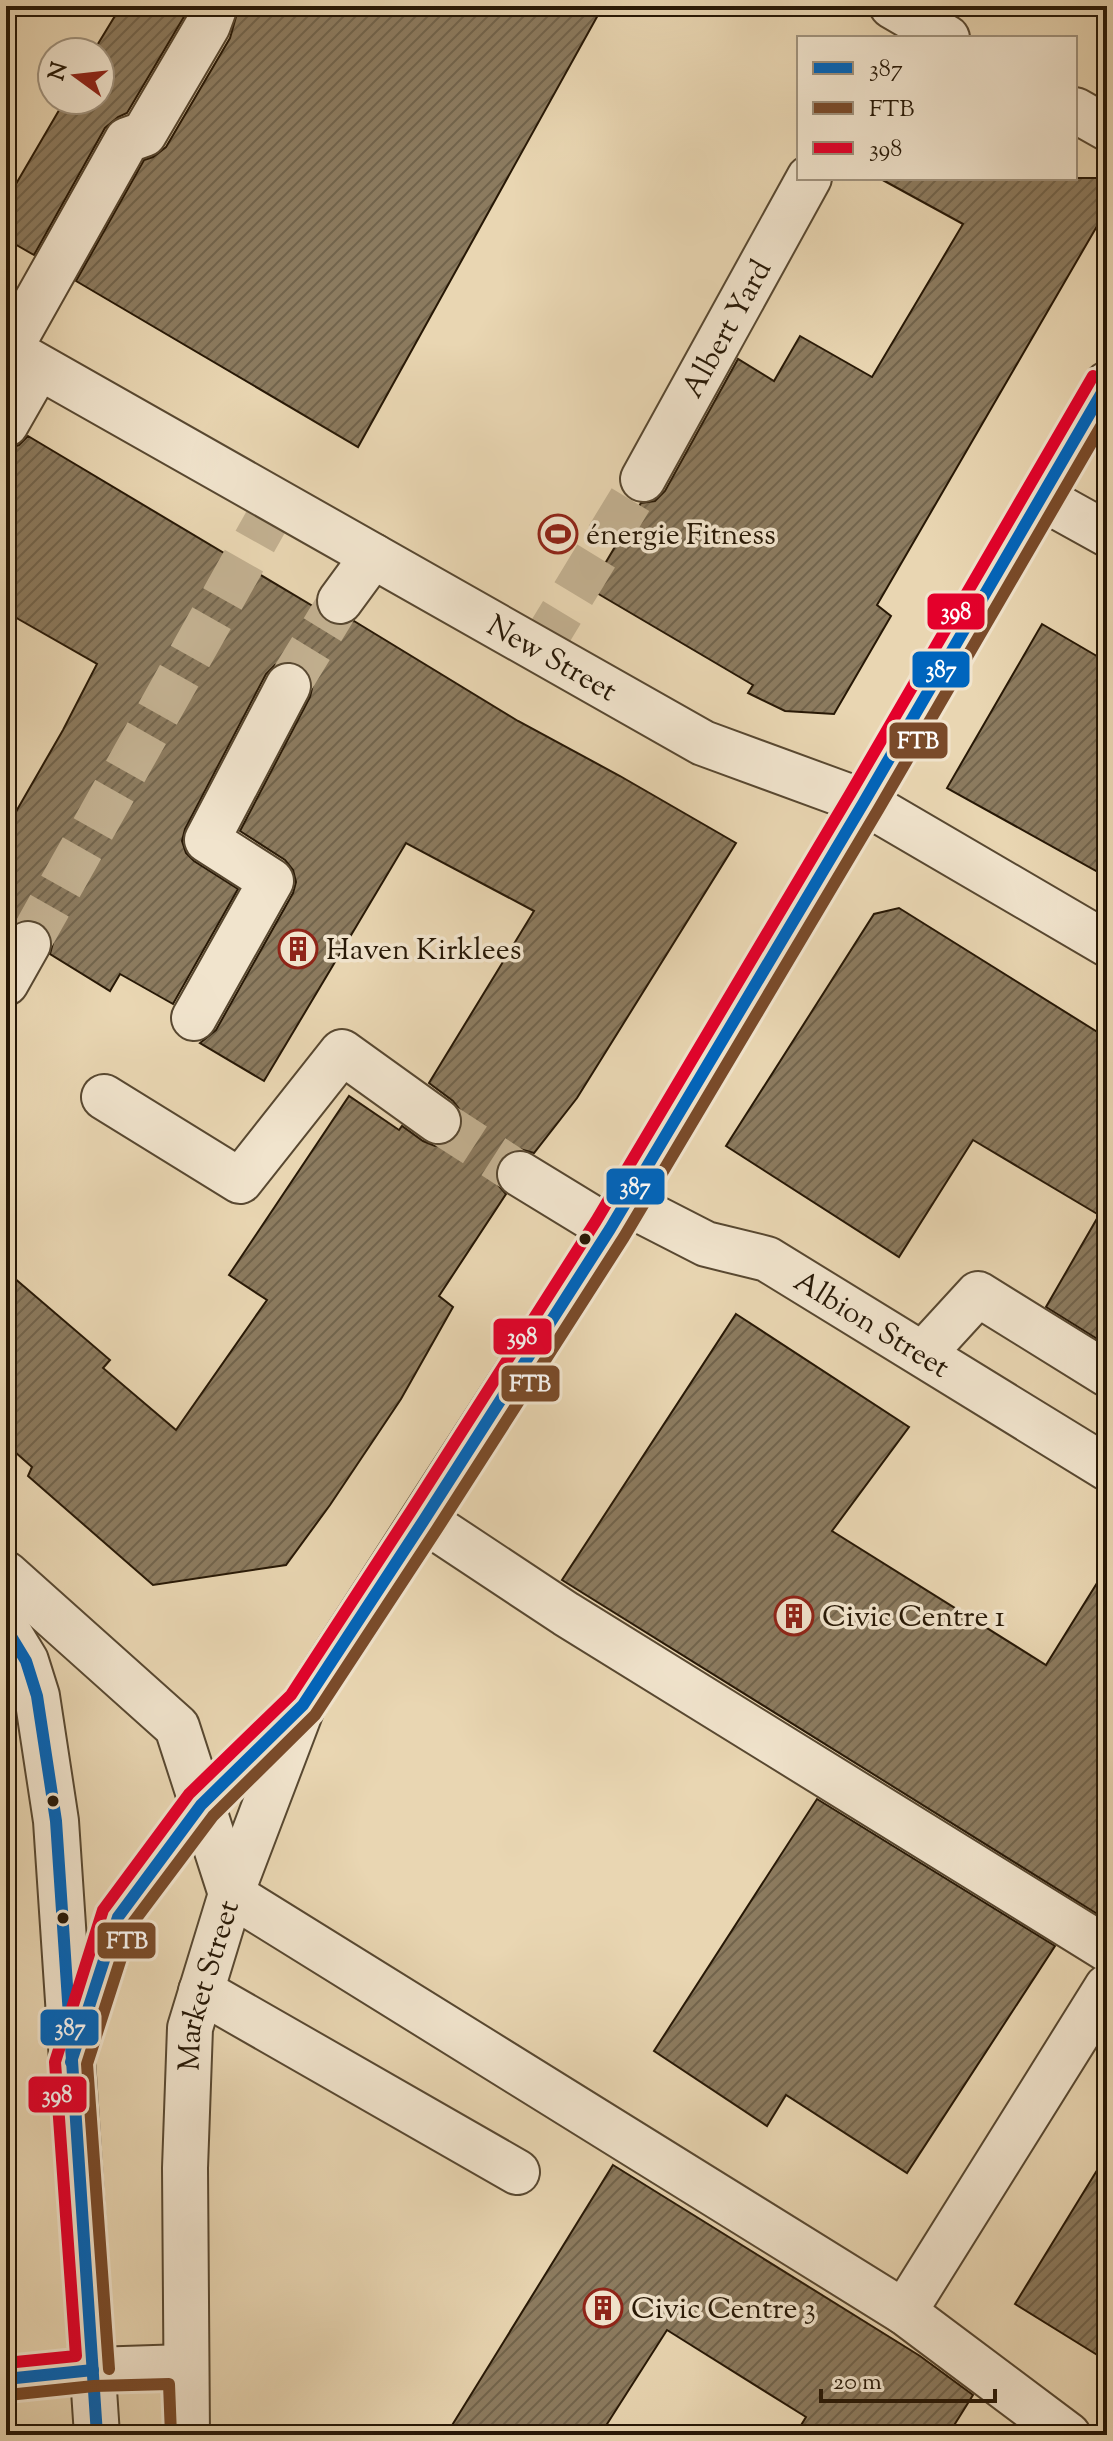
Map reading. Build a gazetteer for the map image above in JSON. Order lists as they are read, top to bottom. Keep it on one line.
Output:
{"streets":{"street":["Albert Yard","New Street","Albion Street","Market Street"]},"places":{"sports":["énergie Fitness"],"building":["Haven Kirklees","Civic Centre 1","Civic Centre 3"]},"lines":["transit line 398","transit line 387","transit line FTB"],"legend":["387","FTB","398"],"scale_bar":"20 m","north":"left"}
